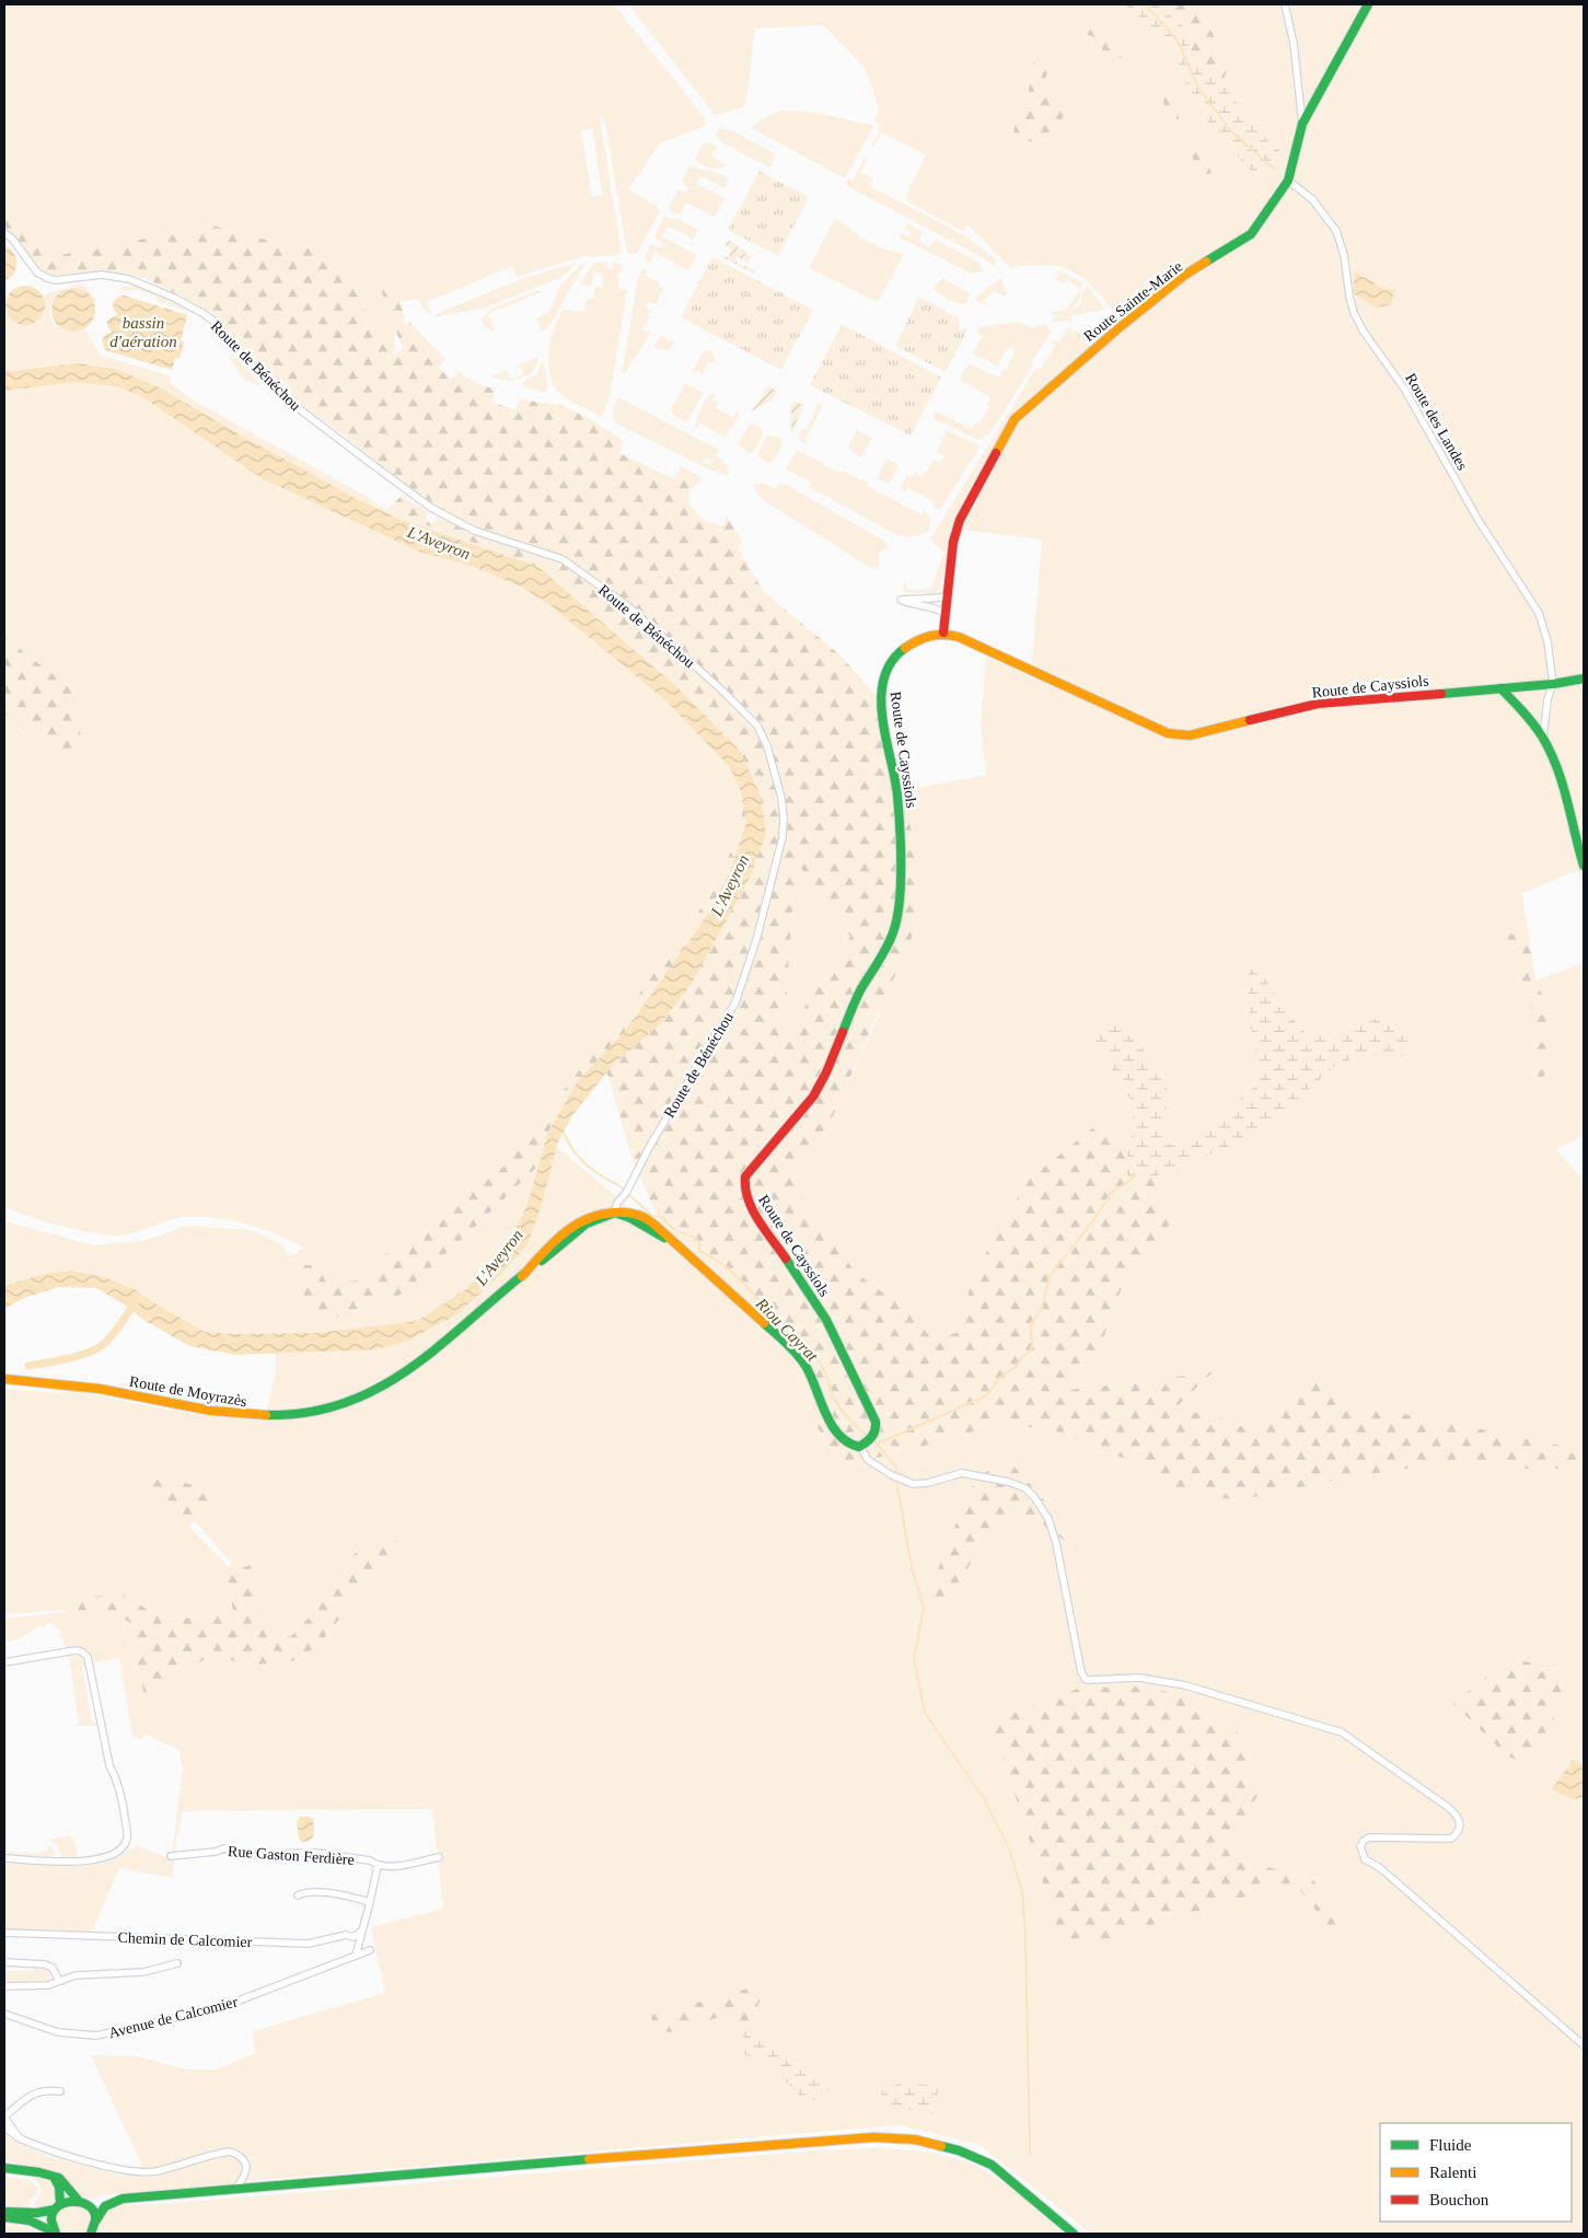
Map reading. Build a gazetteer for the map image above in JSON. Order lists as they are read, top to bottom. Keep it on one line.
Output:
{"streets":{"street":["Route Sainte-Marie","Route de Bénéchou","Route des Landes","Route de Cayssiols","Route de Moyrazès","Rue Gaston Ferdière","Chemin de Calcomier","Avenue de Calcomier"]},"crossings":[["Route Sainte-Marie","Route des Landes"],["Route Sainte-Marie","Route de Cayssiols"],["Route de Bénéchou","Route de Moyrazès"],["Route des Landes","Route de Cayssiols"],["Rue Gaston Ferdière","Chemin de Calcomier"],["Rue Gaston Ferdière","Avenue de Calcomier"]],"water":["bassin d'aération","L'Aveyron","Riou Cayrat"],"legend":["Fluide","Ralenti","Bouchon"]}
